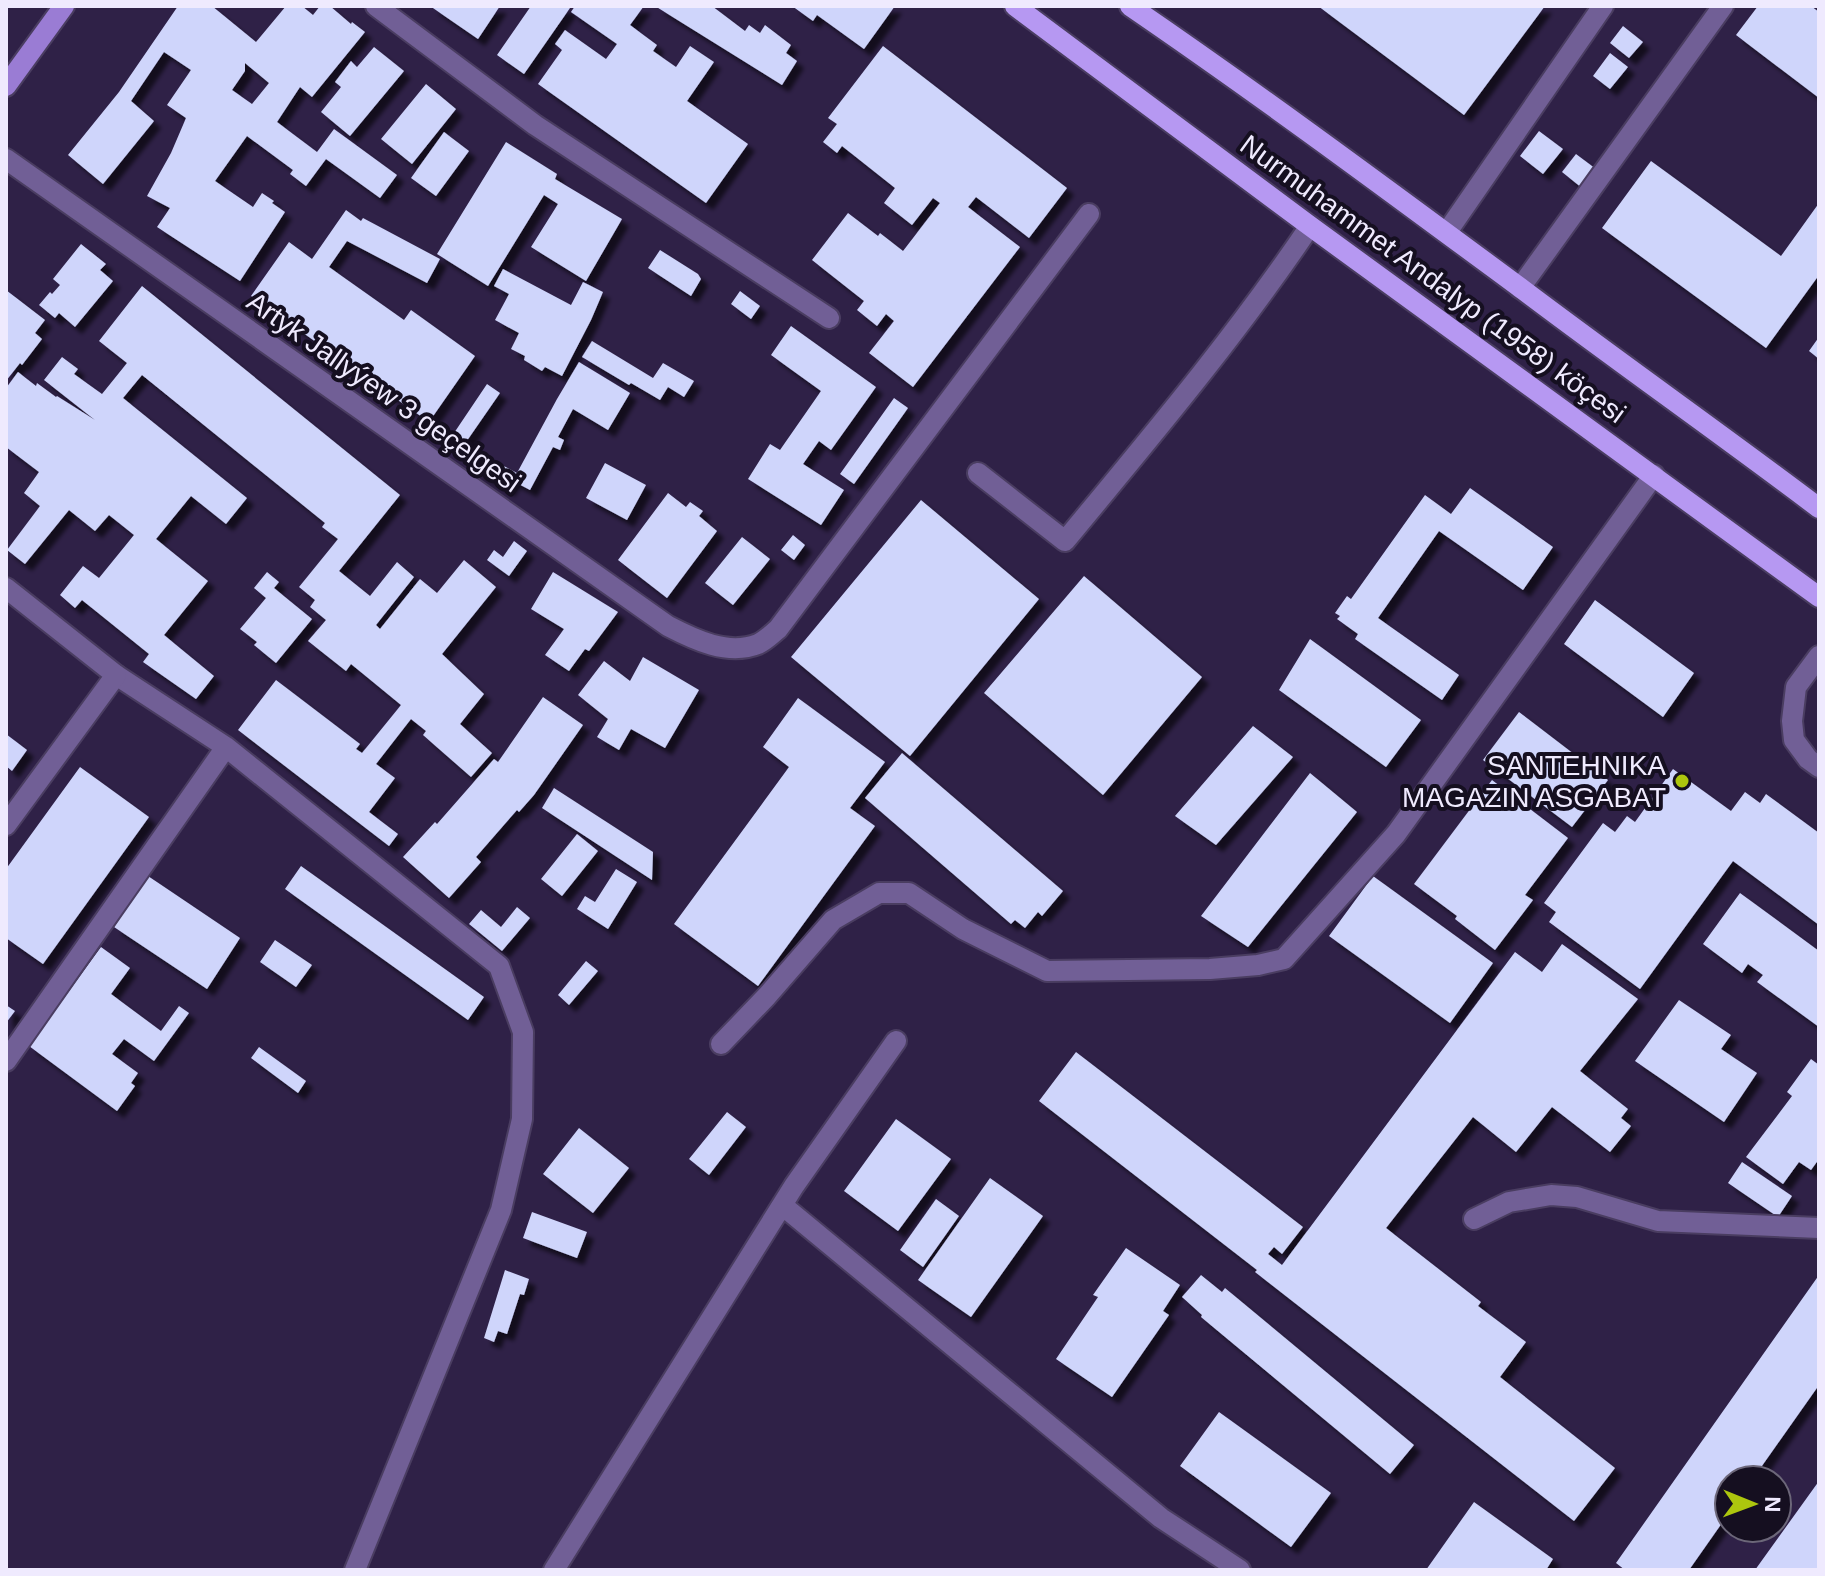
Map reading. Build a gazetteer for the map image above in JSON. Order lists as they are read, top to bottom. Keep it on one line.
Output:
{"streets":{"main road":["Nurmuhammet Andalyp (1958) köçesi"],"street":["Artyk Jallyýew 3 geçelgesi"]},"places":["SANTEHNIKA MAGAZIN ASGABAT"],"north":"right"}
